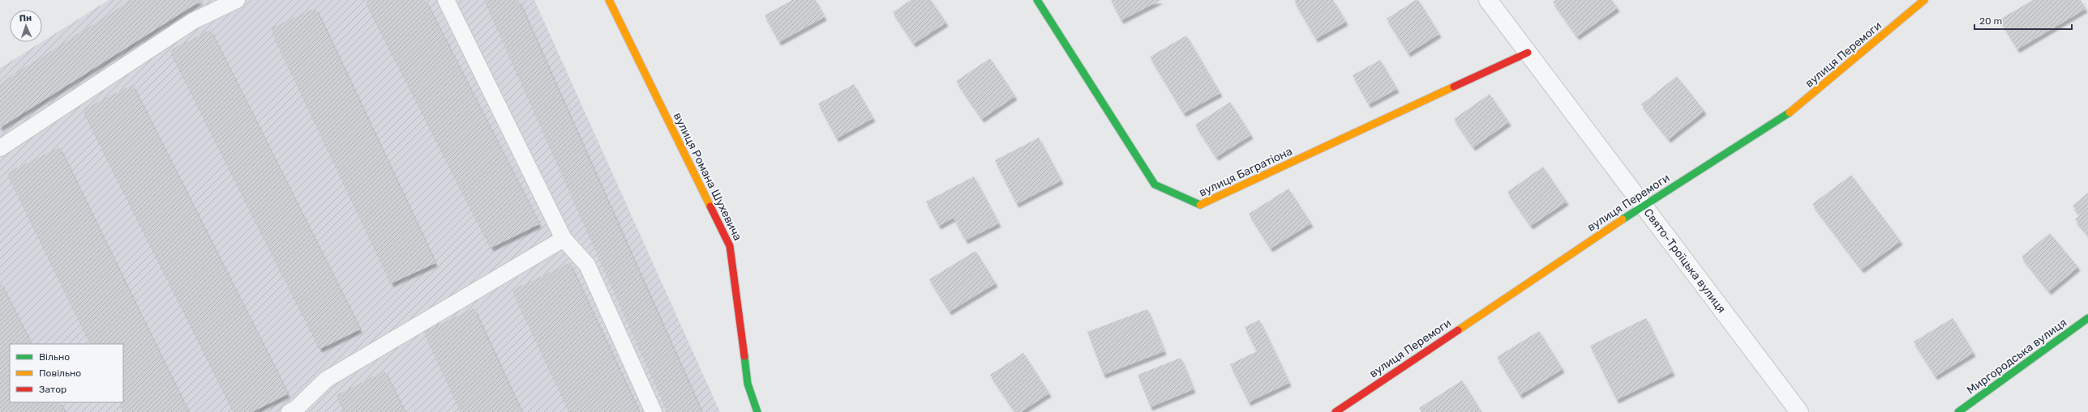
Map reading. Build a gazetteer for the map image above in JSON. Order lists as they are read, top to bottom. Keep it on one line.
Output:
{"streets":{"street":["вулиця Перемоги","вулиця Багратіона","вулиця Романа Шухевича","Свято-Троїцька вулиця","Миргородська вулиця"]},"crossings":[["вулиця Перемоги","Свято-Троїцька вулиця"],["вулиця Багратіона","Свято-Троїцька вулиця"]],"legend":["Вільно","Повільно","Затор"],"scale_bar":"20 m","north":"top"}
